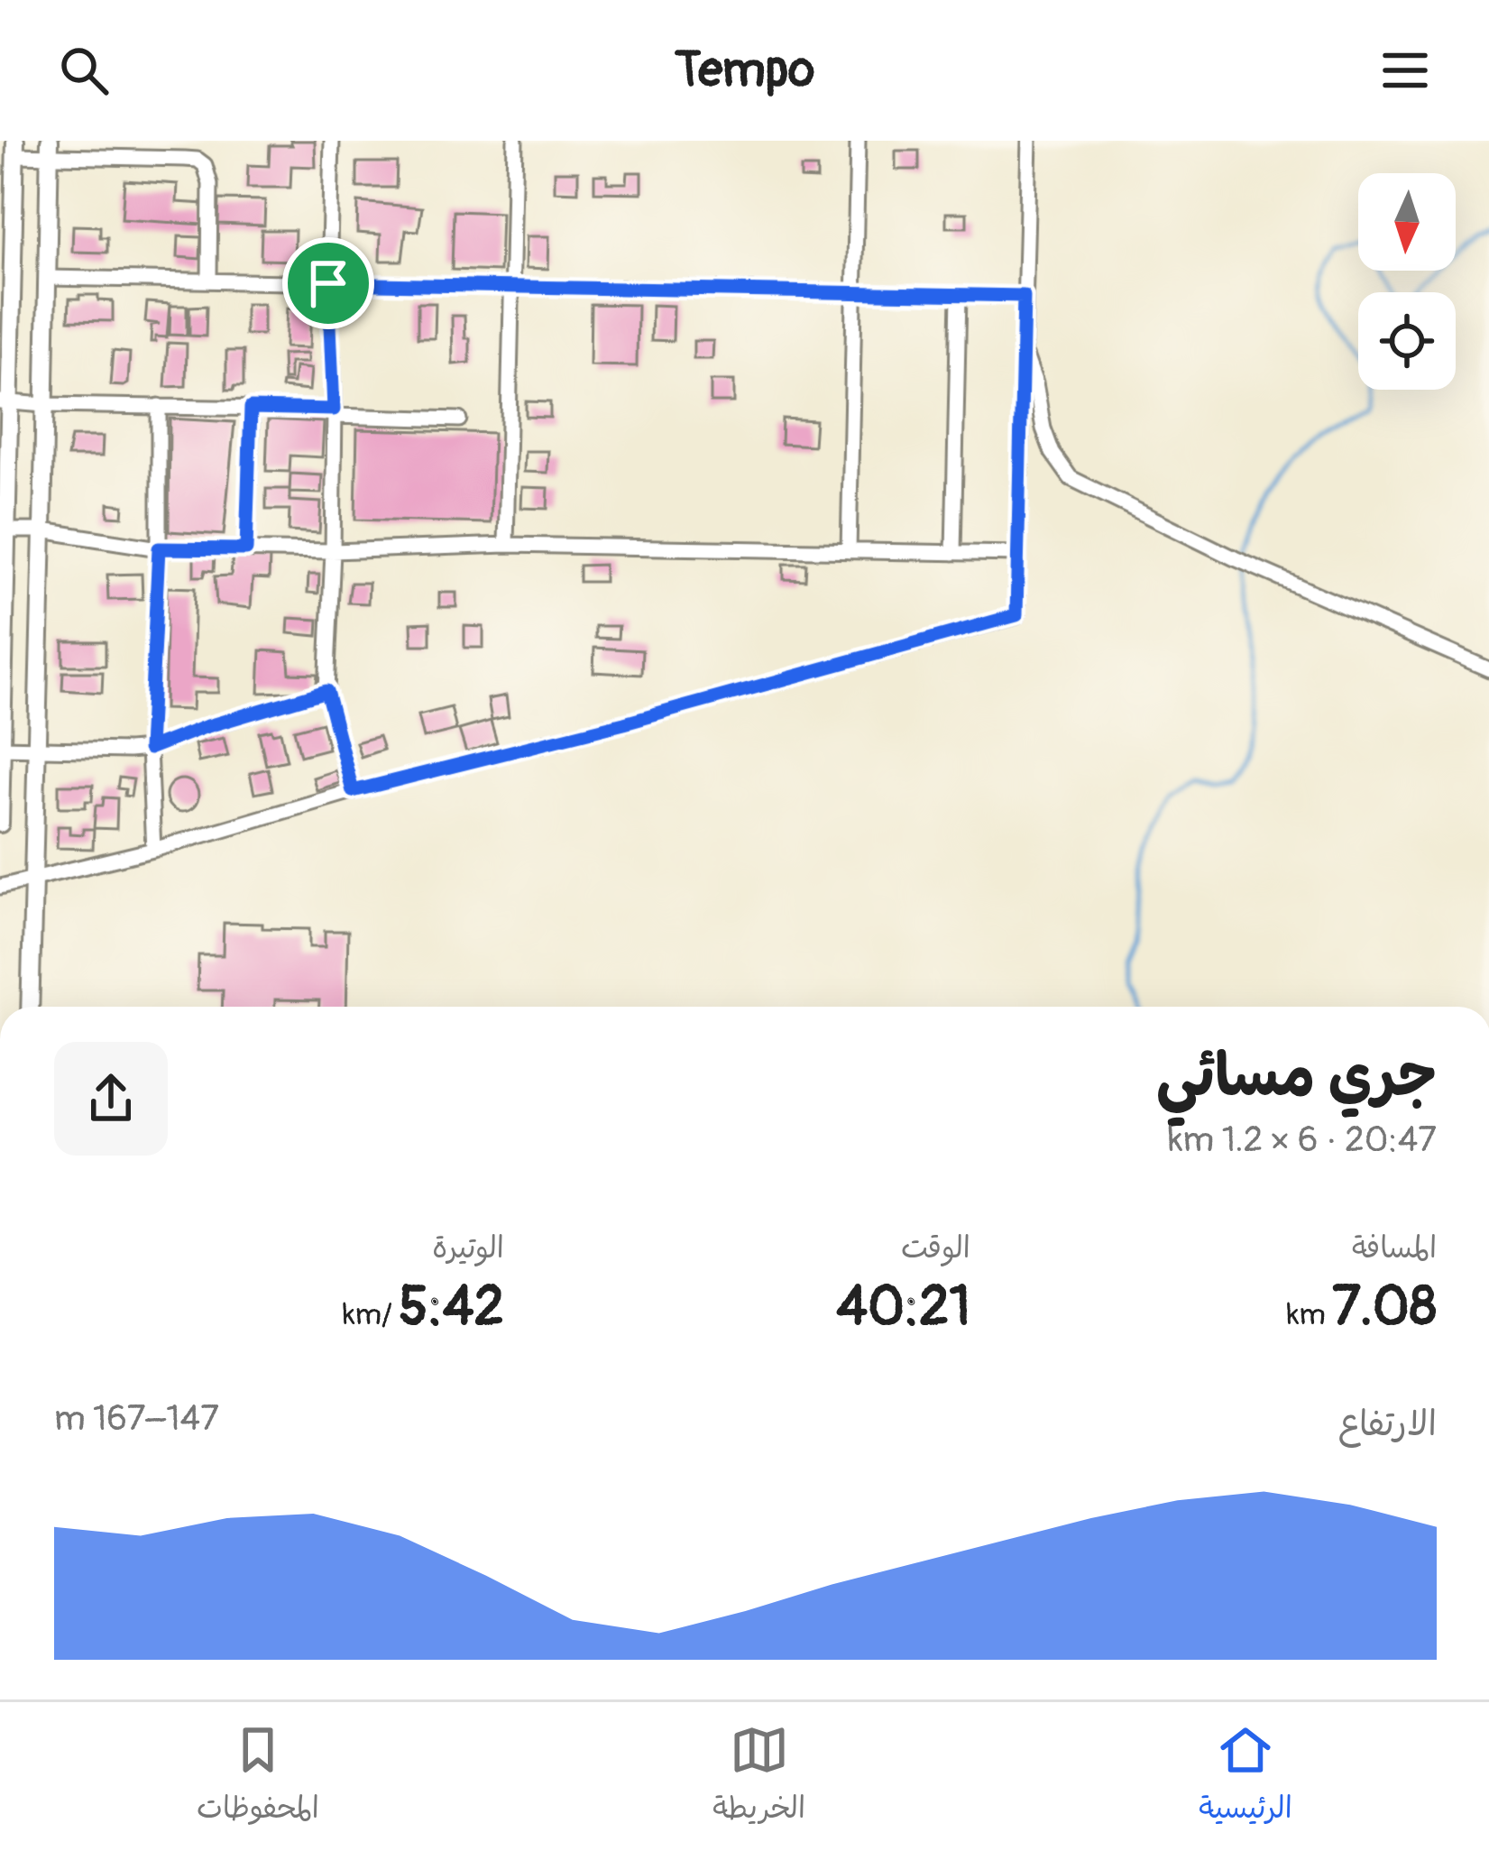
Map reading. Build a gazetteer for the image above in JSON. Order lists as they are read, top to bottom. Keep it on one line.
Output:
{"north":"bottom","page":{"header":"Tempo","heading":["جري مسائي","20:47 · 6 × 1.2 km"],"stats":[["المسافة","7.08 km"],["الوقت","40:21"],["الوتيرة","5:42 /km"]],"chart":["الارتفاع","147–167 m"],"tabs":["الرئيسية","الخريطة","المحفوظات"]}}
